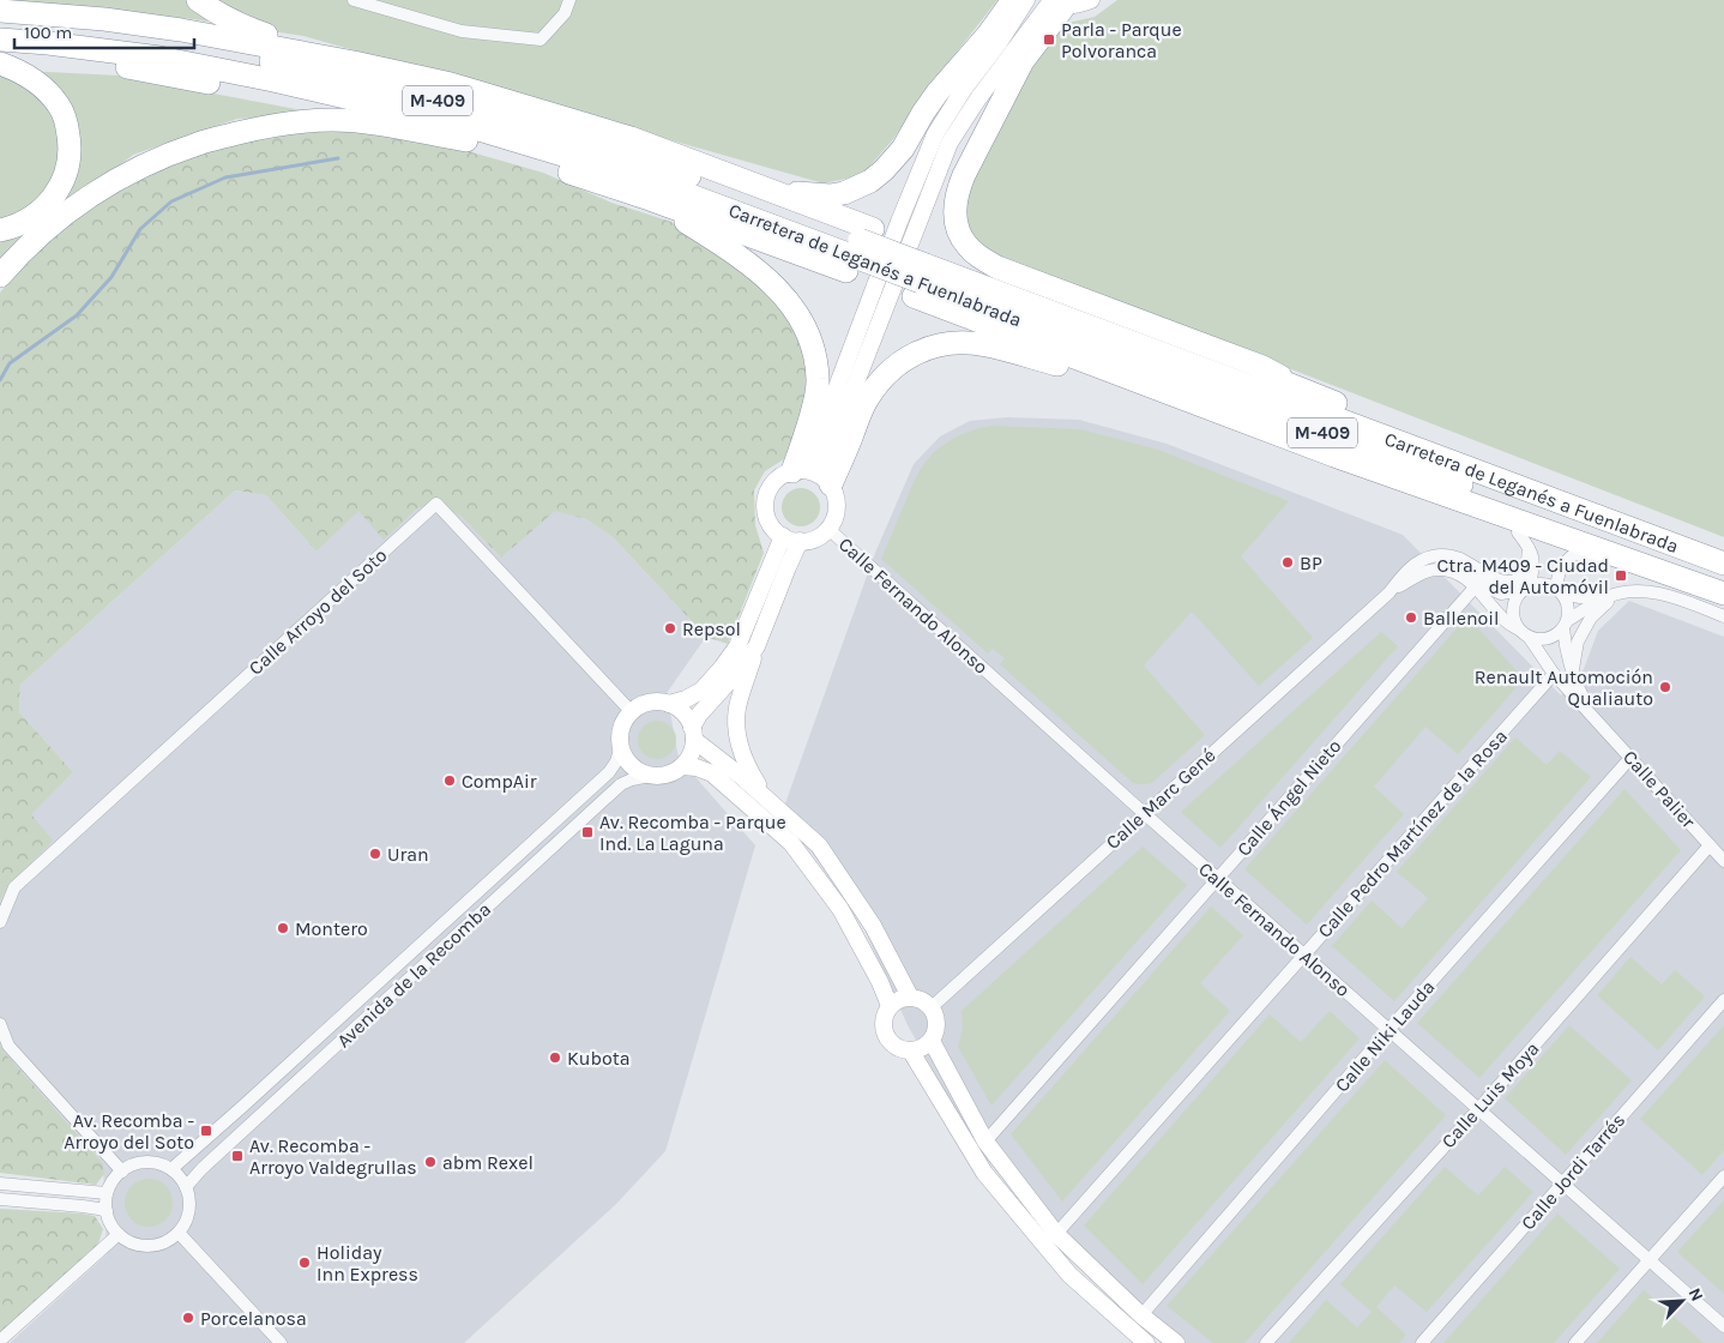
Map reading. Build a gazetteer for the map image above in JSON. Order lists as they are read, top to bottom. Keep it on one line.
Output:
{"streets":{"highway":["M-409","Carretera de Leganés a Fuenlabrada"],"street":["Calle Fernando Alonso","Calle Arroyo del Soto","Calle Palier","Calle Ángel Nieto","Calle Marc Gené","Calle Pedro Martínez de la Rosa","Avenida de la Recomba","Calle Niki Lauda","Calle Luis Moya","Calle Jordi Tarrés"]},"crossings":[["M-409","Carretera de Leganés a Fuenlabrada"],["M-409","Calle Fernando Alonso"],["Calle Fernando Alonso","Calle Ángel Nieto"],["Calle Fernando Alonso","Calle Marc Gené"],["Calle Fernando Alonso","Calle Pedro Martínez de la Rosa"],["Calle Fernando Alonso","Calle Niki Lauda"],["Calle Fernando Alonso","Calle Luis Moya"],["Calle Fernando Alonso","Calle Jordi Tarrés"],["Calle Arroyo del Soto","Avenida de la Recomba"],["Calle Palier","Calle Ángel Nieto"],["Calle Palier","Calle Marc Gené"],["Calle Palier","Calle Pedro Martínez de la Rosa"],["Calle Palier","Calle Niki Lauda"],["Calle Palier","Calle Luis Moya"]],"places":{"transit":["Parla - Parque Polvoranca","Ctra. M409 - Ciudad del Automóvil","Av. Recomba - Parque Ind. La Laguna","Av. Recomba - Arroyo del Soto","Av. Recomba - Arroyo Valdegrullas"],"other":["BP","Ballenoil","Repsol","Renault Automoción Qualiauto","CompAir","Uran","Montero","Kubota","abm Rexel","Holiday Inn Express","Porcelanosa"]},"scale_bar":"100 m","north":"top right"}
